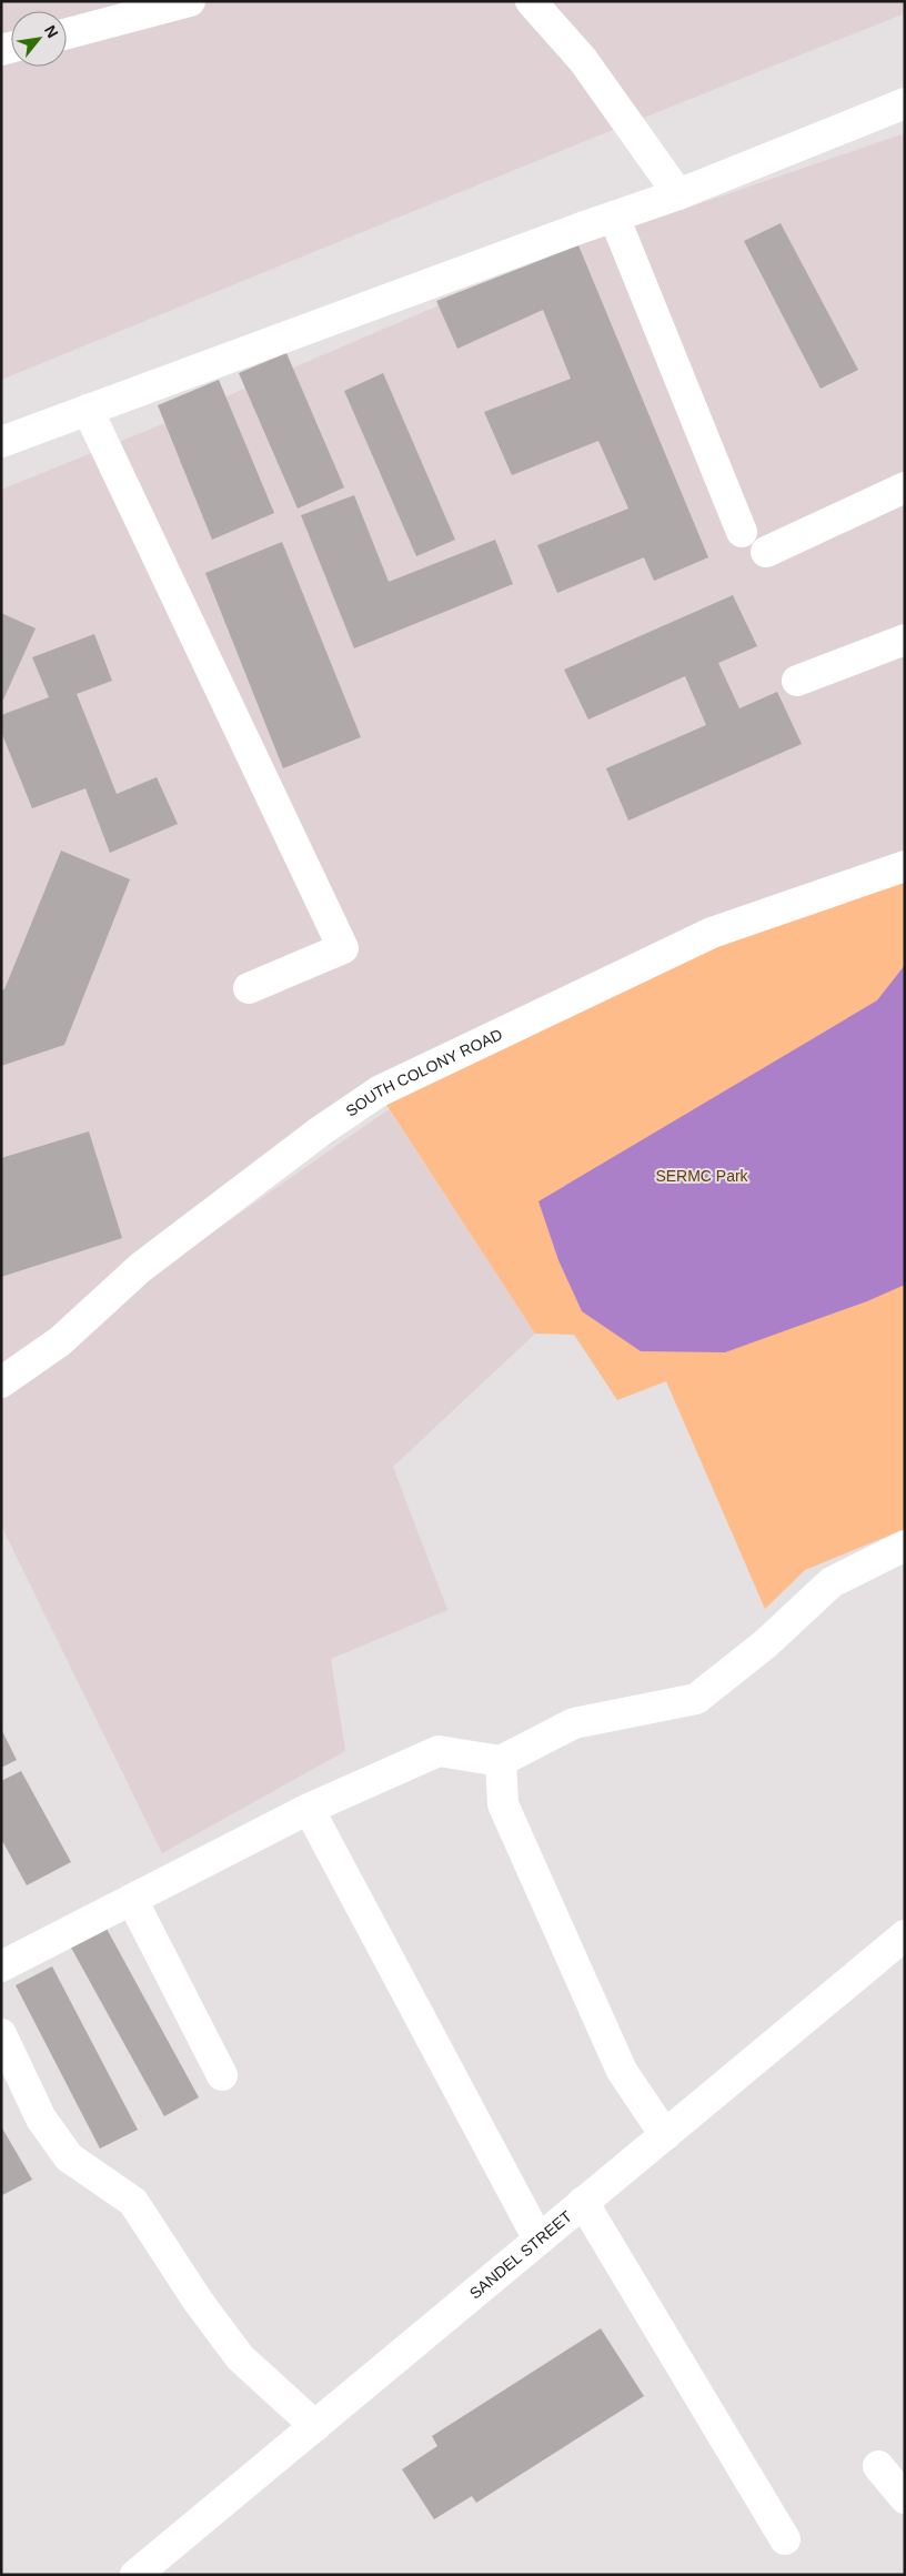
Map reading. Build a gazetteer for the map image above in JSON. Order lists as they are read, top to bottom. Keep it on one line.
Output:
{"streets":{"street":["SOUTH COLONY ROAD","SANDEL STREET"]},"parks":["SERMC Park"],"north":"top right"}
